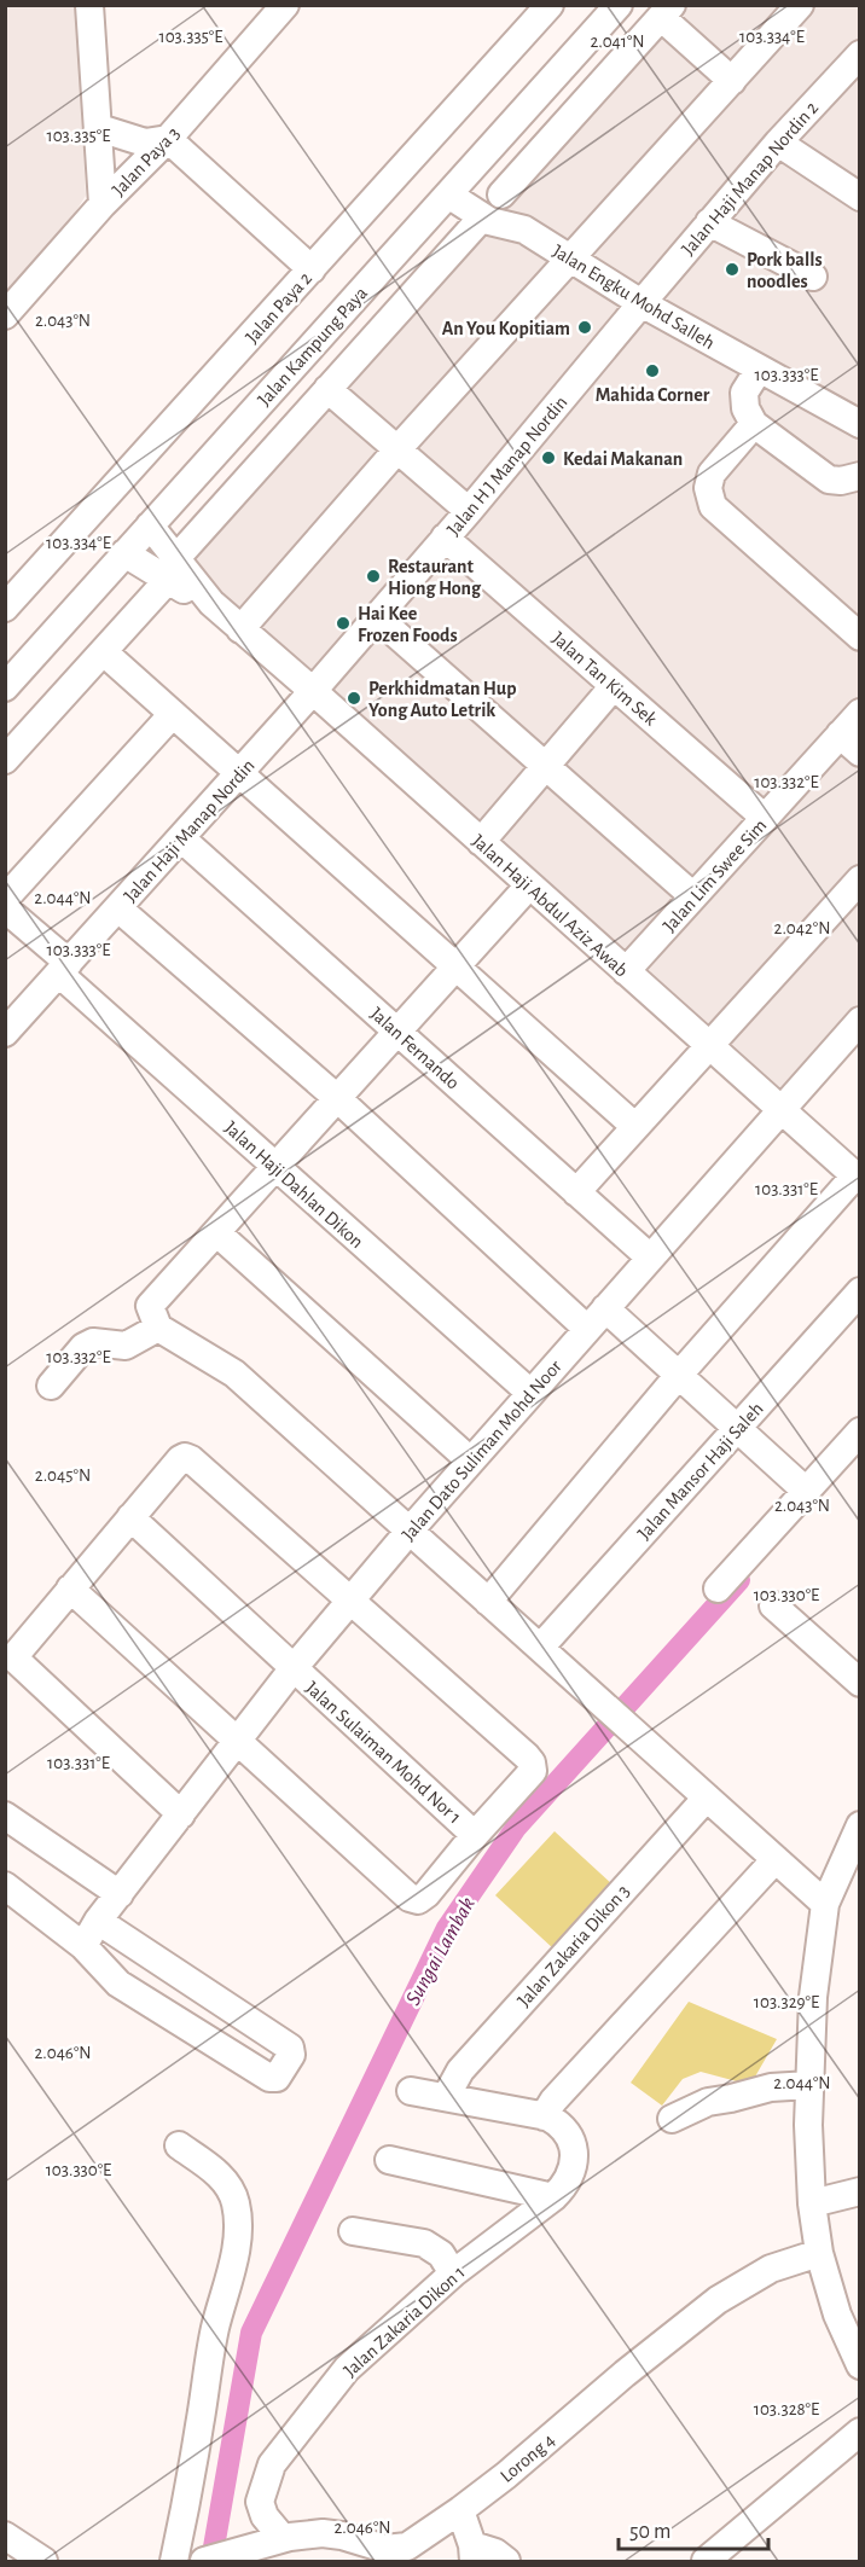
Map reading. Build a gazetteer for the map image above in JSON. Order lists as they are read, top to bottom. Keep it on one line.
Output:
{"streets":{"street":["Jalan Paya 3","Jalan Haji Manap Nordin 2","Jalan Engku Mohd Salleh","Jalan Paya 2","Jalan Kampung Paya","Jalan H J Manap Nordin","Jalan Tan Kim Sek","Jalan Haji Manap Nordin","Jalan Lim Swee Sim","Jalan Haji Abdul Aziz Awab","Jalan Fernando","Jalan Haji Dahlan Dikon","Jalan Dato Suliman Mohd Noor","Jalan Mansor Haji Saleh","Jalan Sulaiman Mohd Nor 1","Jalan Zakaria Dikon 3","Jalan Zakaria Dikon 1","Lorong 4"]},"crossings":[["Jalan Haji Manap Nordin 2","Jalan Engku Mohd Salleh"],["Jalan Haji Manap Nordin 2","Jalan H J Manap Nordin"],["Jalan Engku Mohd Salleh","Jalan Kampung Paya"],["Jalan Engku Mohd Salleh","Jalan H J Manap Nordin"],["Jalan Kampung Paya","Jalan Haji Abdul Aziz Awab"],["Jalan H J Manap Nordin","Jalan Tan Kim Sek"],["Jalan H J Manap Nordin","Jalan Haji Manap Nordin"],["Jalan H J Manap Nordin","Jalan Haji Abdul Aziz Awab"],["Jalan Tan Kim Sek","Jalan Lim Swee Sim"],["Jalan Haji Manap Nordin","Jalan Haji Abdul Aziz Awab"],["Jalan Haji Manap Nordin","Jalan Fernando"],["Jalan Haji Manap Nordin","Jalan Haji Dahlan Dikon"],["Jalan Lim Swee Sim","Jalan Haji Abdul Aziz Awab"],["Jalan Haji Abdul Aziz Awab","Jalan Dato Suliman Mohd Noor"],["Jalan Fernando","Jalan Dato Suliman Mohd Noor"],["Jalan Haji Dahlan Dikon","Jalan Dato Suliman Mohd Noor"],["Jalan Dato Suliman Mohd Noor","Jalan Sulaiman Mohd Nor 1"],["Jalan Zakaria Dikon 1","Lorong 4"]],"water":["Sungai Lambak"],"places":["Pork balls noodles","An You Kopitiam","Mahida Corner","Kedai Makanan","Restaurant Hiong Hong","Hai Kee Frozen Foods","Perkhidmatan Hup Yong Auto Letrik"],"scale_bar":"50 m","coordinates":["103.335°E","103.334°E","2.041°N","2.043°N","103.333°E","103.332°E","2.044°N","2.042°N","103.331°E","2.045°N","103.330°E","103.329°E","2.046°N","103.328°E"]}
